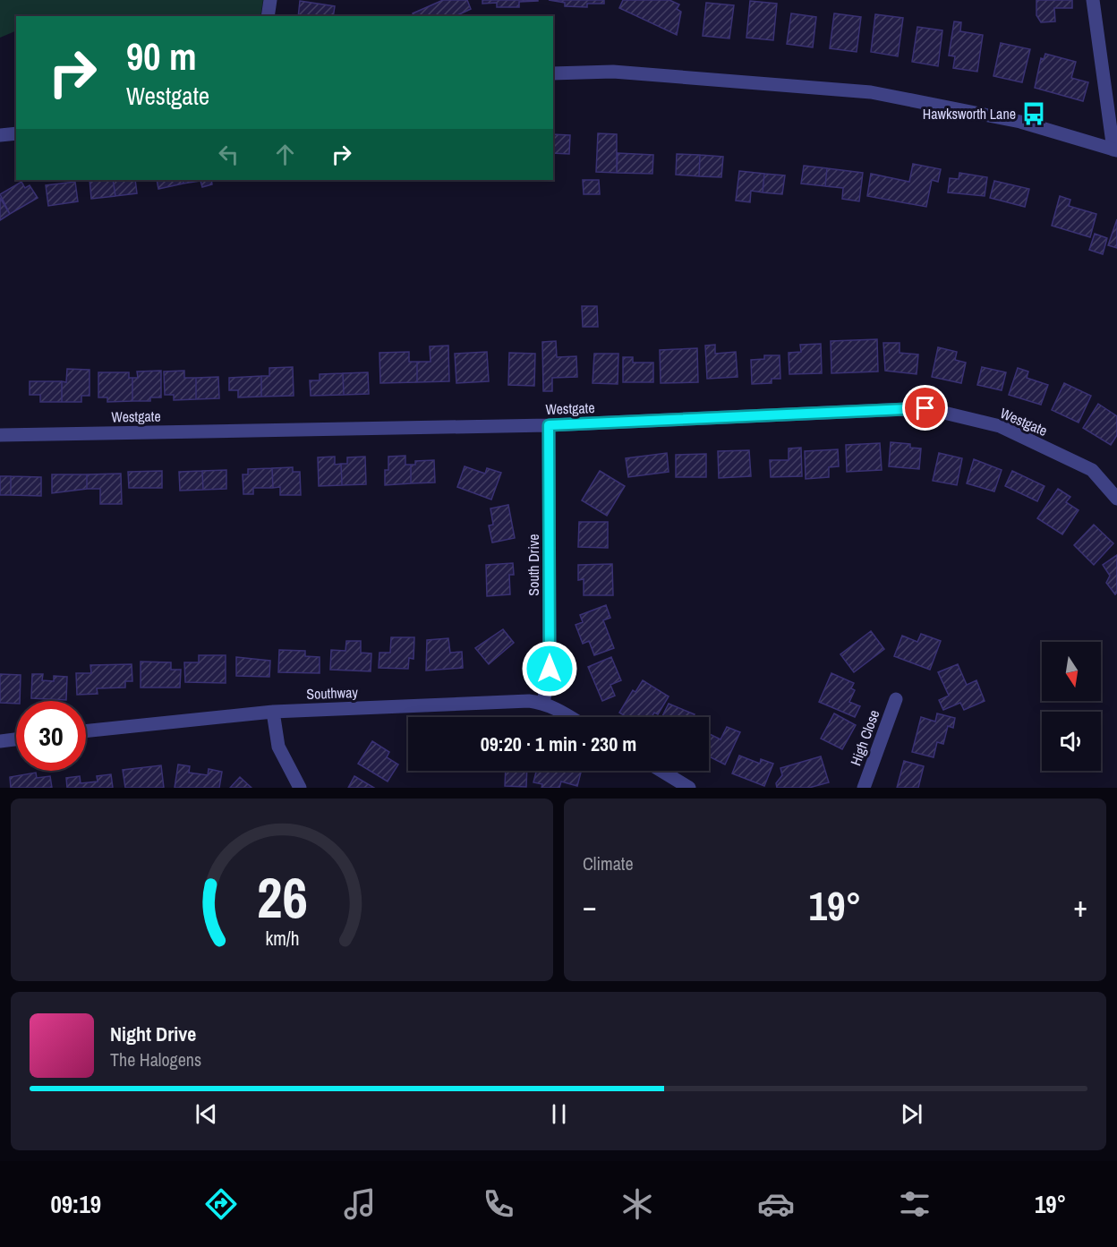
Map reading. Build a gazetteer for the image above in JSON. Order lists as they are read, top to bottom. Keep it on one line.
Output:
{"streets":{"street":["Westgate","South Drive","Southway","High Close"]},"crossings":[["Westgate","South Drive"],["South Drive","Southway"]],"places":{"bus stop":["Hawksworth Lane"]},"north":"bottom","page":{"turn":["90 m","Westgate"],"limit":"30","trip":"09:20 · 1 min · 230 m","tile":"Climate","heat":["−","19°","+"],"song":["Night Drive","The Halogens"],"tabs":["09:19","19°"],"gauge":["26","km/h"]}}
